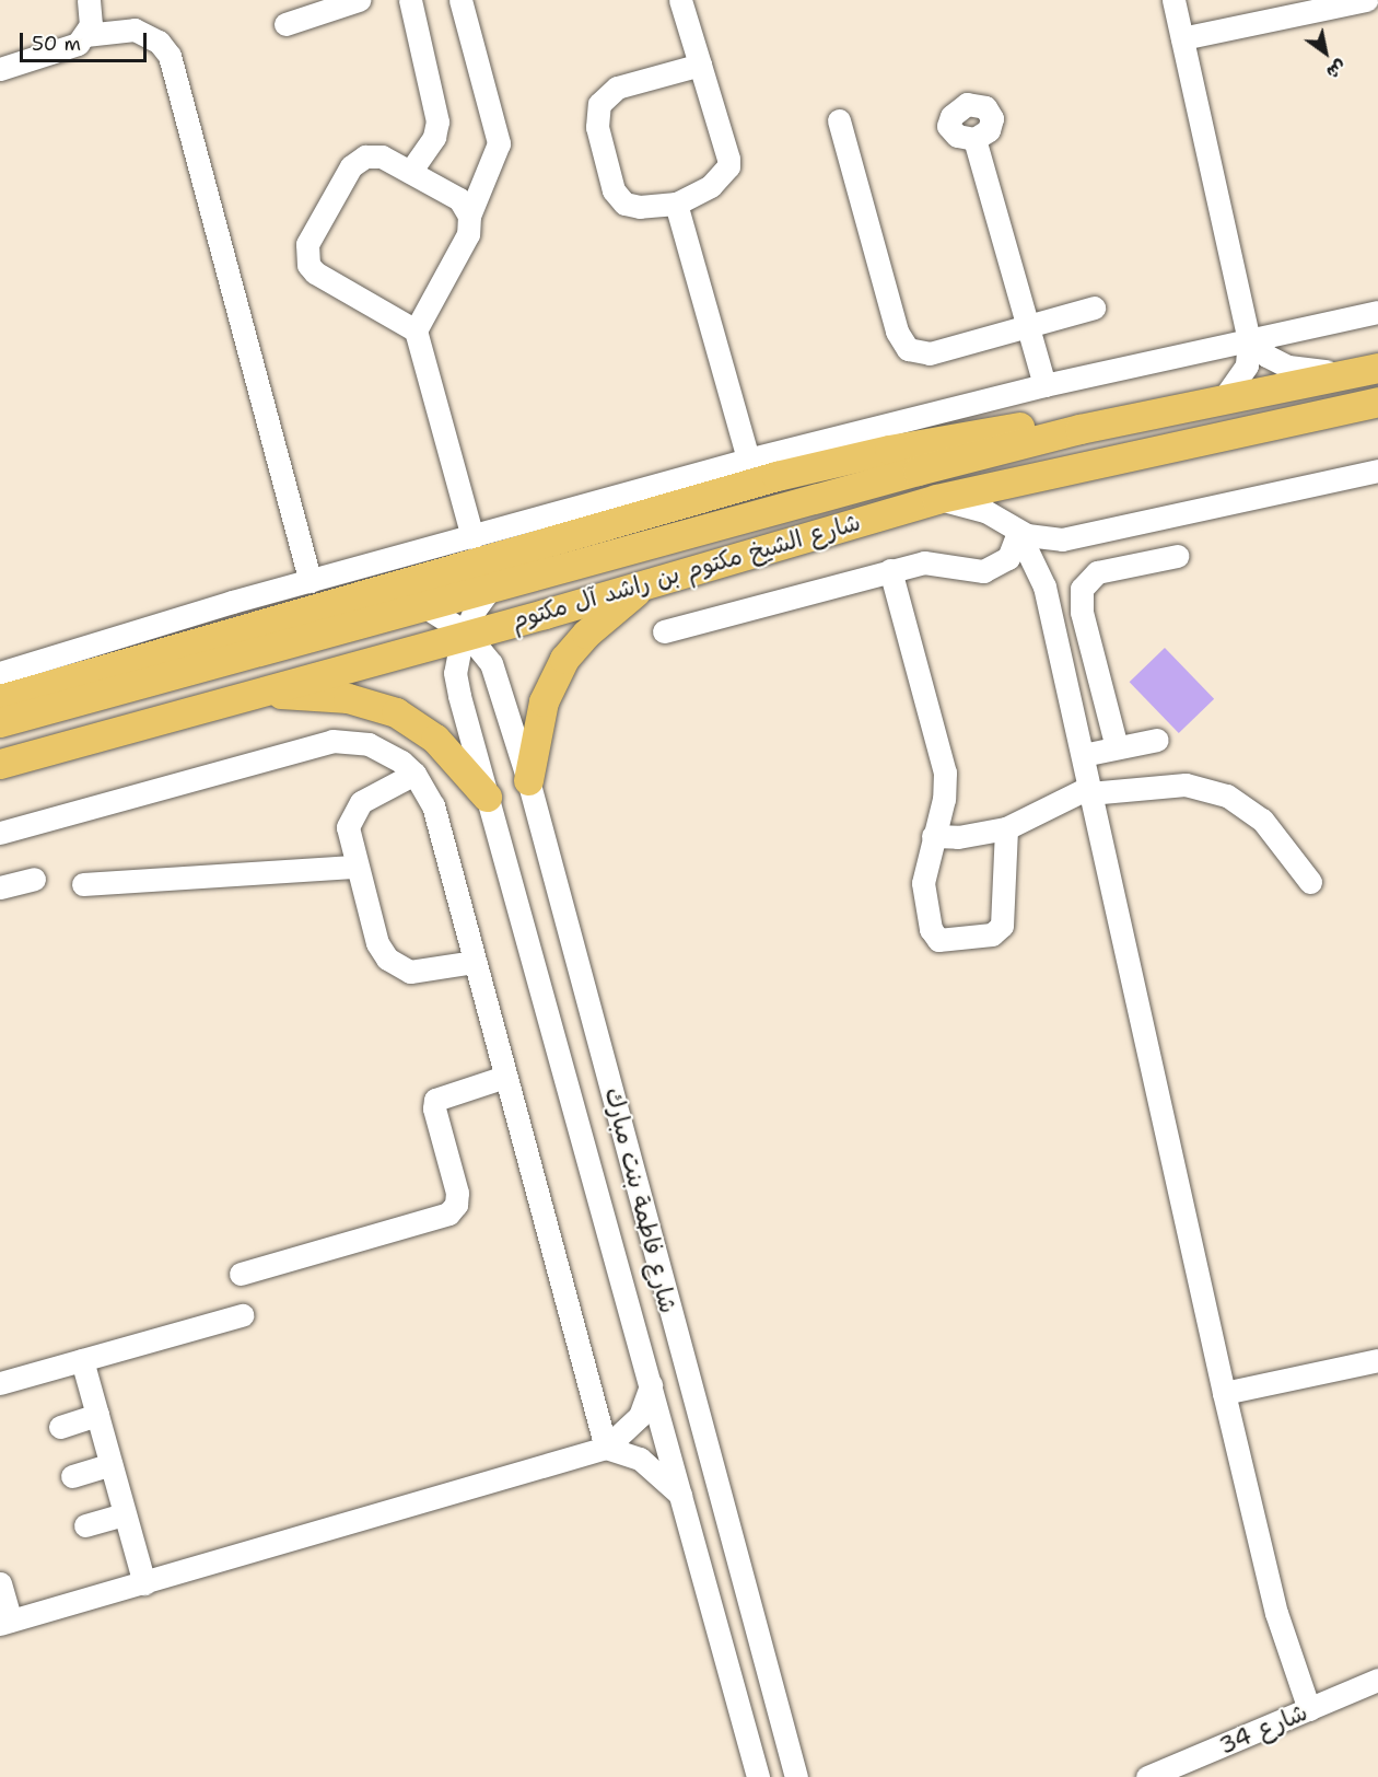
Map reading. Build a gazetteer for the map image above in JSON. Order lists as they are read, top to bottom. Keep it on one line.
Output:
{"streets":{"main road":["شارع الشيخ مكتوم بن راشد آل مكتوم"],"street":["شارع فاطمة بنت مبارك","شارع 34"]},"crossings":[["شارع الشيخ مكتوم بن راشد آل مكتوم","شارع فاطمة بنت مبارك"]],"scale_bar":"50 m","north":"bottom right"}
